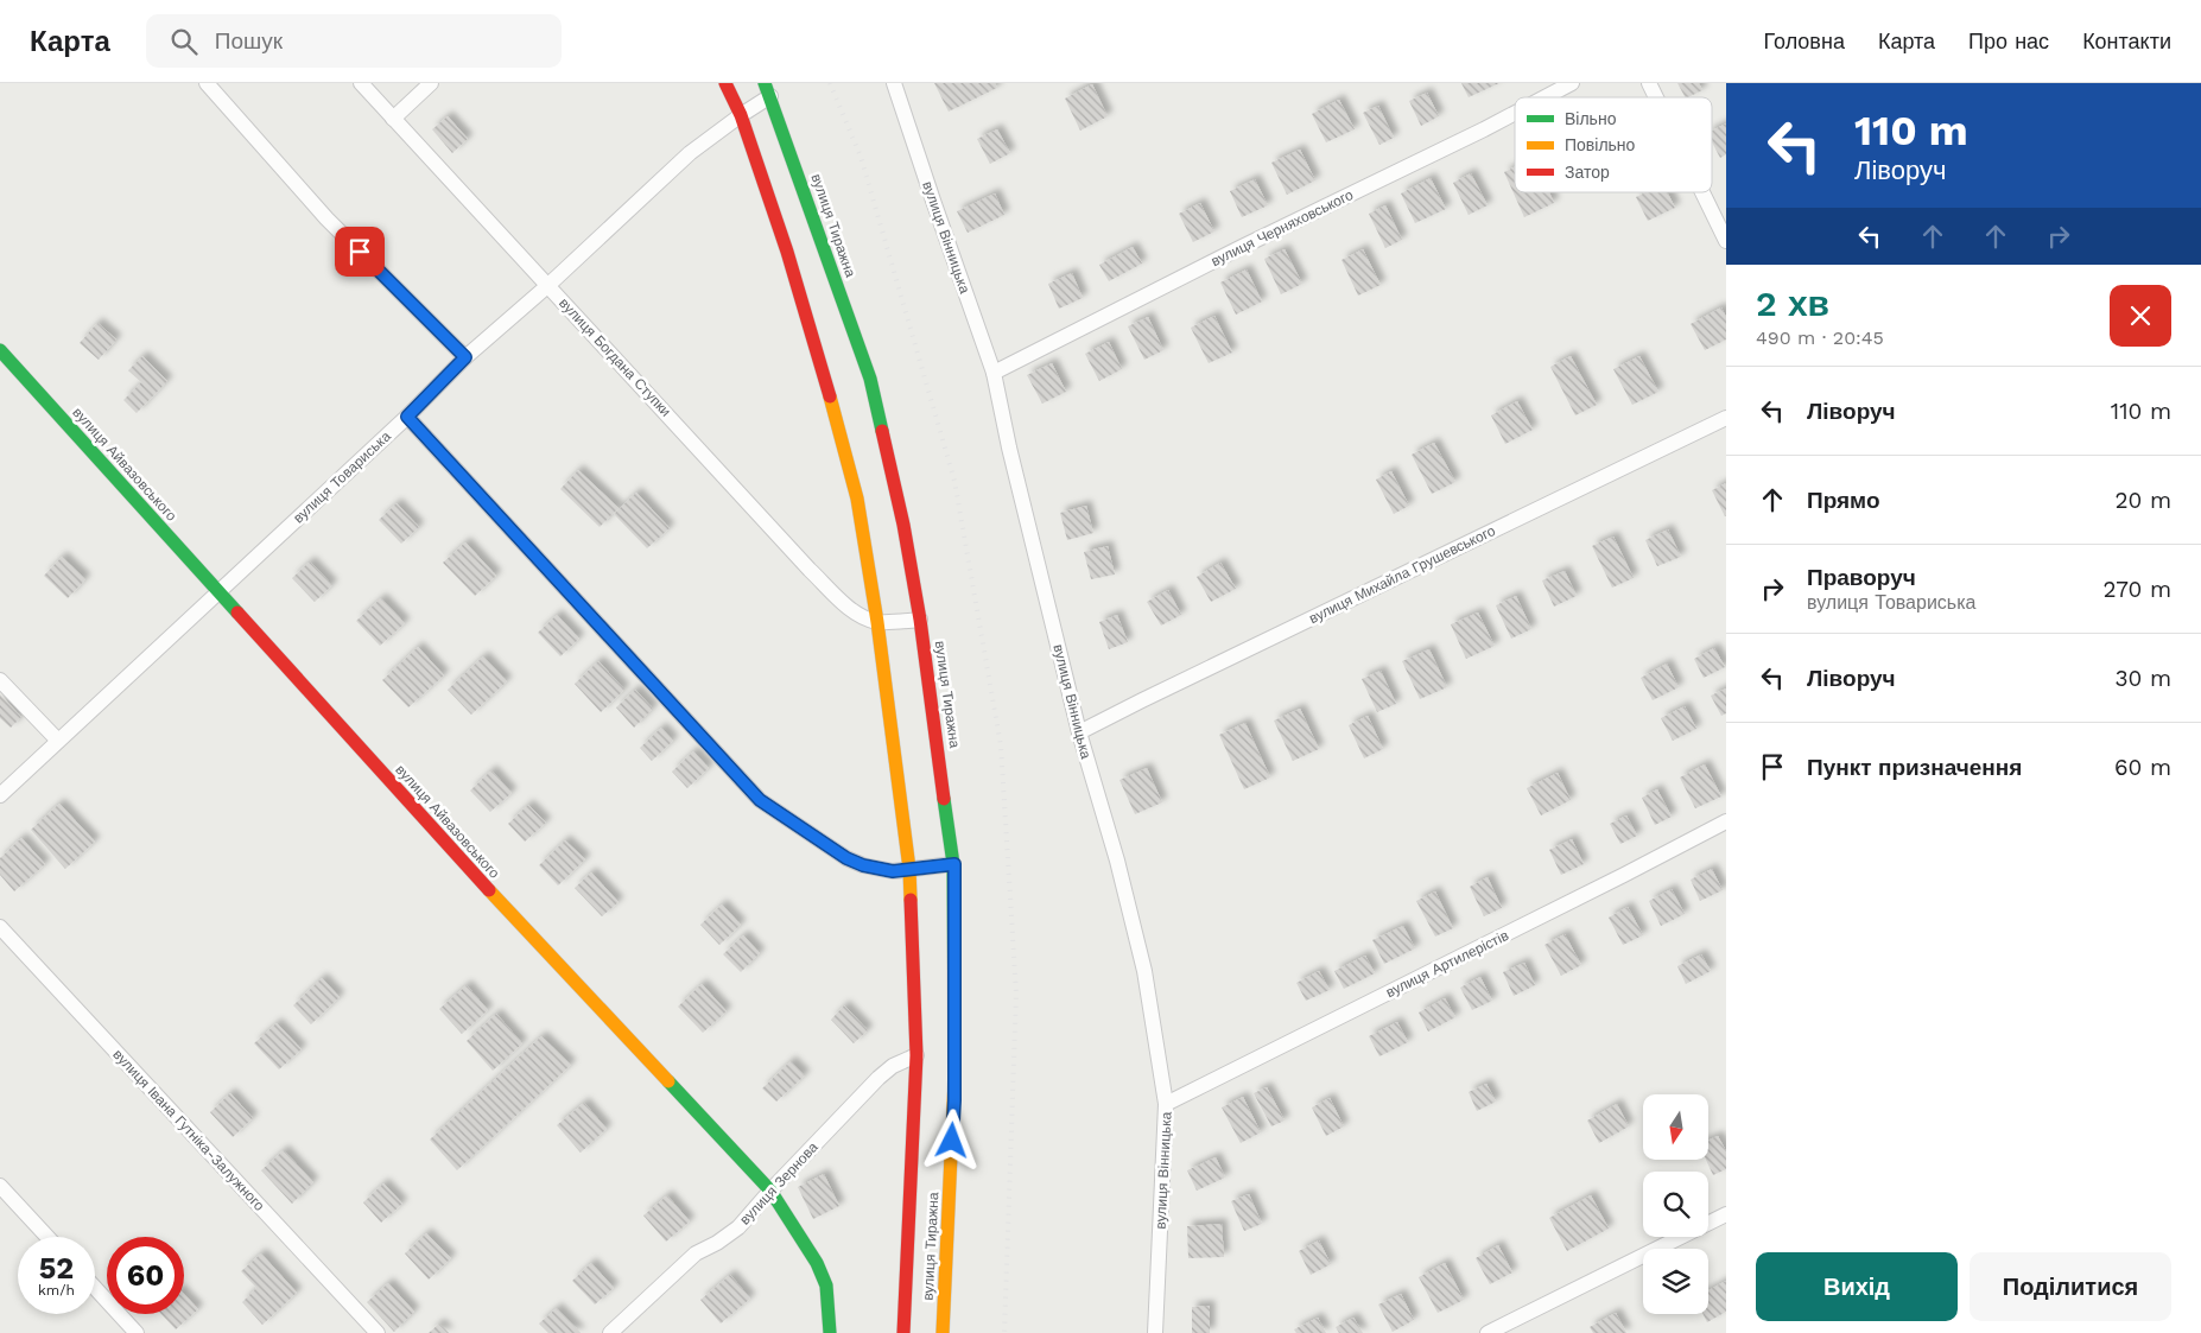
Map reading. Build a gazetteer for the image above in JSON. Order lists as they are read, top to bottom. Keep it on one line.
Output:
{"streets":{"main road":["вулиця Тиражна","вулиця Айвазовського"],"street":["вулиця Черняховського","вулиця Вінницька","вулиця Богдана Ступки","вулиця Товариська","вулиця Михайла Грушевського","вулиця Артилерістів","вулиця Івана Гутніка-Залужного","вулиця Зернова"]},"crossings":[["вулиця Тиражна","вулиця Богдана Ступки"],["вулиця Тиражна","вулиця Товариська"],["вулиця Тиражна","вулиця Зернова"],["вулиця Черняховського","вулиця Вінницька"],["вулиця Вінницька","вулиця Михайла Грушевського"],["вулиця Вінницька","вулиця Артилерістів"],["вулиця Богдана Ступки","вулиця Товариська"],["вулиця Айвазовського","вулиця Товариська"],["вулиця Айвазовського","вулиця Зернова"]],"legend":["Вільно","Повільно","Затор"],"north":"bottom","page":{"header":"Карта","search":"Пошук","nav":["Головна","Карта","Про нас","Контакти"],"turn":["110 m","Ліворуч"],"heading":["2 хв","490 m · 20:45"],"list":[{"name":"Ліворуч","value":"110 m"},{"name":"Прямо","value":"20 m"},{"name":"Праворуч","note":"вулиця Товариська","value":"270 m"},{"name":"Ліворуч","value":"30 m"},{"name":"Пункт призначення","value":"60 m"}],"speed":"52 km/h","limit":"60","buttons":["Вихід","Поділитися"]}}
